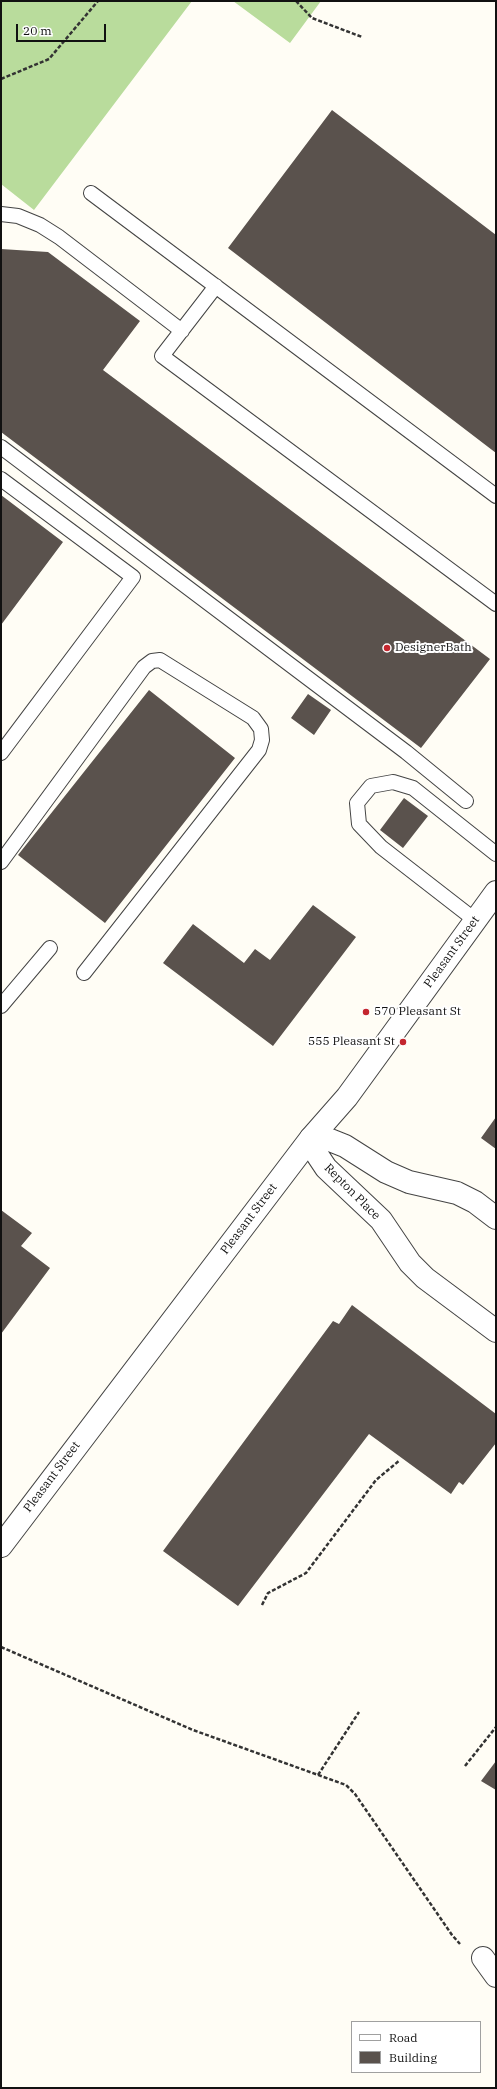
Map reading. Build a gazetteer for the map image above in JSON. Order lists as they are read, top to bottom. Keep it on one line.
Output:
{"streets":{"street":["Pleasant Street","Repton Place"]},"crossings":[["Pleasant Street","Repton Place"]],"places":["DesignerBath","570 Pleasant St","555 Pleasant St"],"legend":["Road","Building"],"scale_bar":"20 m"}
